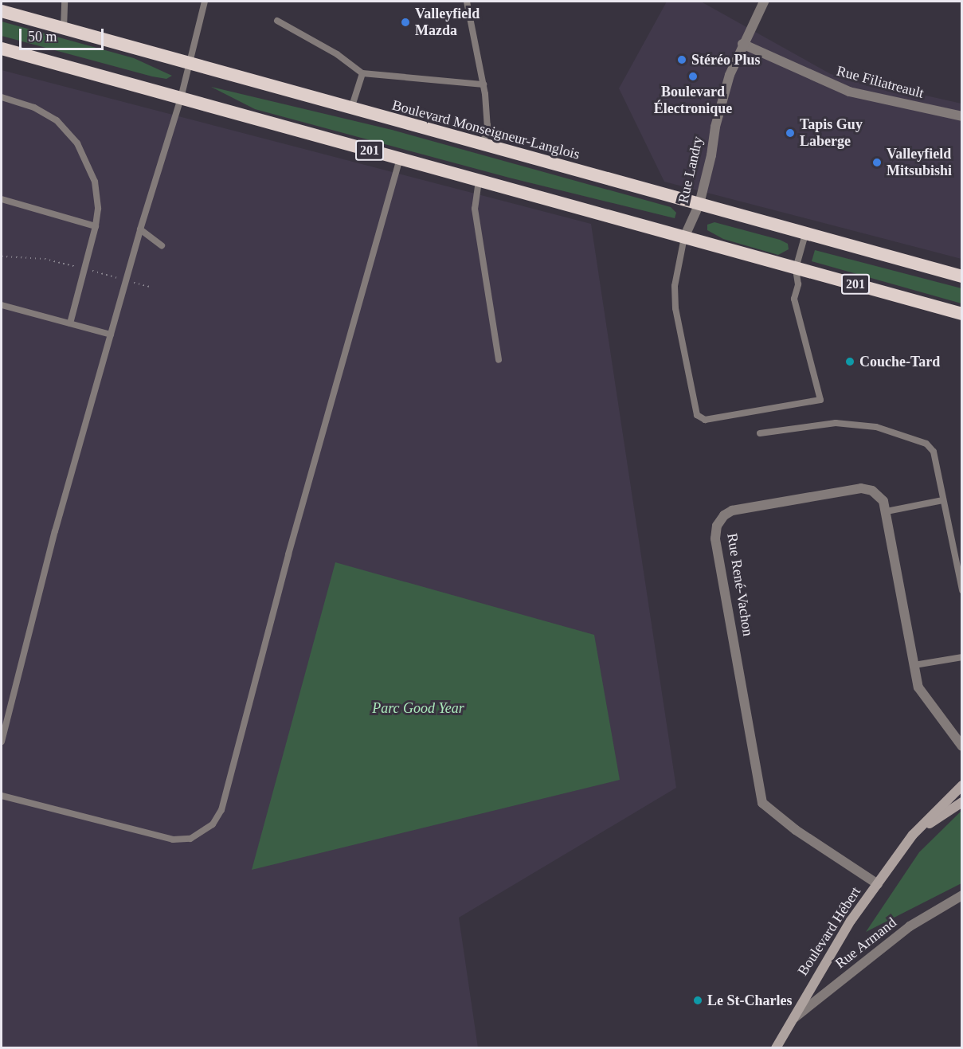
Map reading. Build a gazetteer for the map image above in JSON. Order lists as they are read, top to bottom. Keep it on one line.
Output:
{"streets":{"highway":["Boulevard Monseigneur-Langlois","201"],"main road":["Boulevard Hébert"],"street":["Rue Filiatreault","Rue Landry","Rue René-Vachon","Rue Armand"]},"crossings":[["Rue Filiatreault","Rue Landry"],["Boulevard Monseigneur-Langlois","Rue Landry"],["201","Rue Landry"],["Rue René-Vachon","Boulevard Hébert"],["Boulevard Hébert","Rue Armand"]],"parks":["Parc Good Year"],"places":["Valleyfield Mazda","Stéréo Plus","Boulevard Électronique","Tapis Guy Laberge","Valleyfield Mitsubishi","Couche-Tard","Le St-Charles"],"scale_bar":"50 m"}
